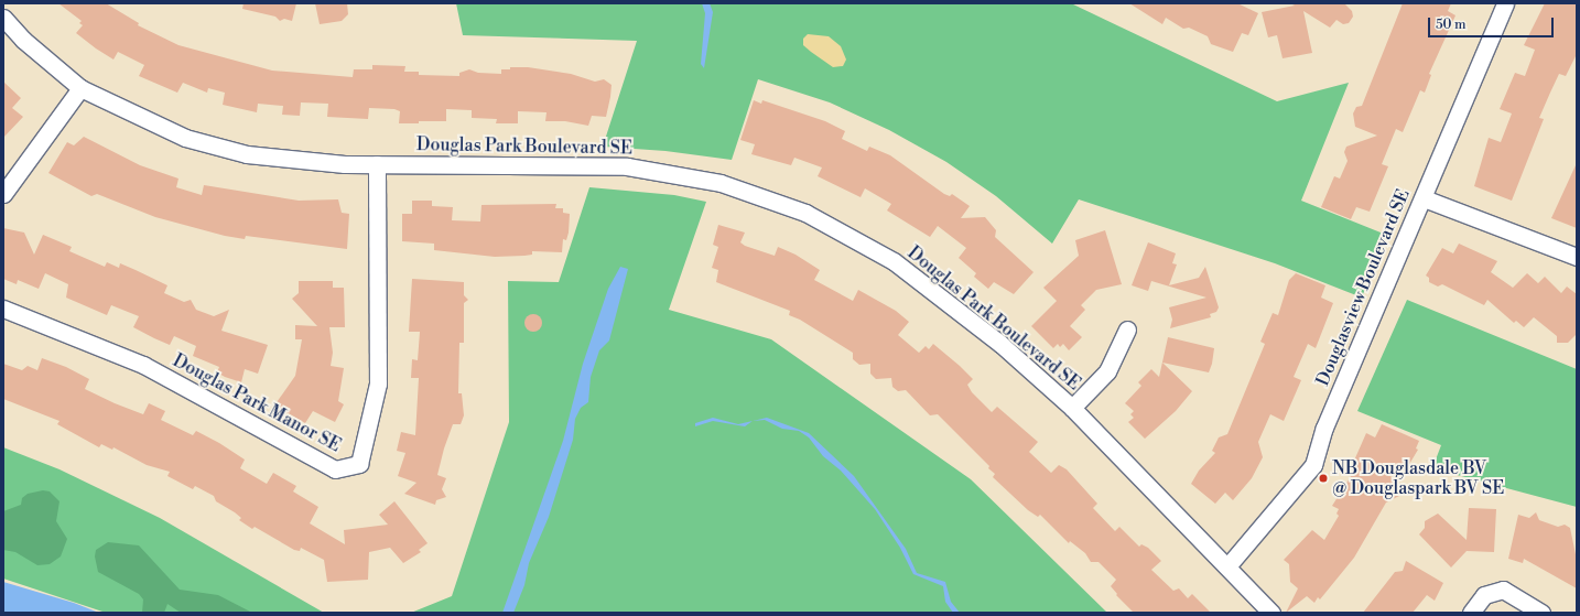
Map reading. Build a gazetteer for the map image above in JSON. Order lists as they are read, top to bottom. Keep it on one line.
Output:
{"streets":{"street":["Douglas Park Boulevard SE","Douglasview Boulevard SE","Douglas Park Manor SE"]},"crossings":[["Douglas Park Boulevard SE","Douglasview Boulevard SE"],["Douglas Park Boulevard SE","Douglas Park Manor SE"]],"places":["NB Douglasdale BV @ Douglaspark BV SE"],"scale_bar":"50 m"}
